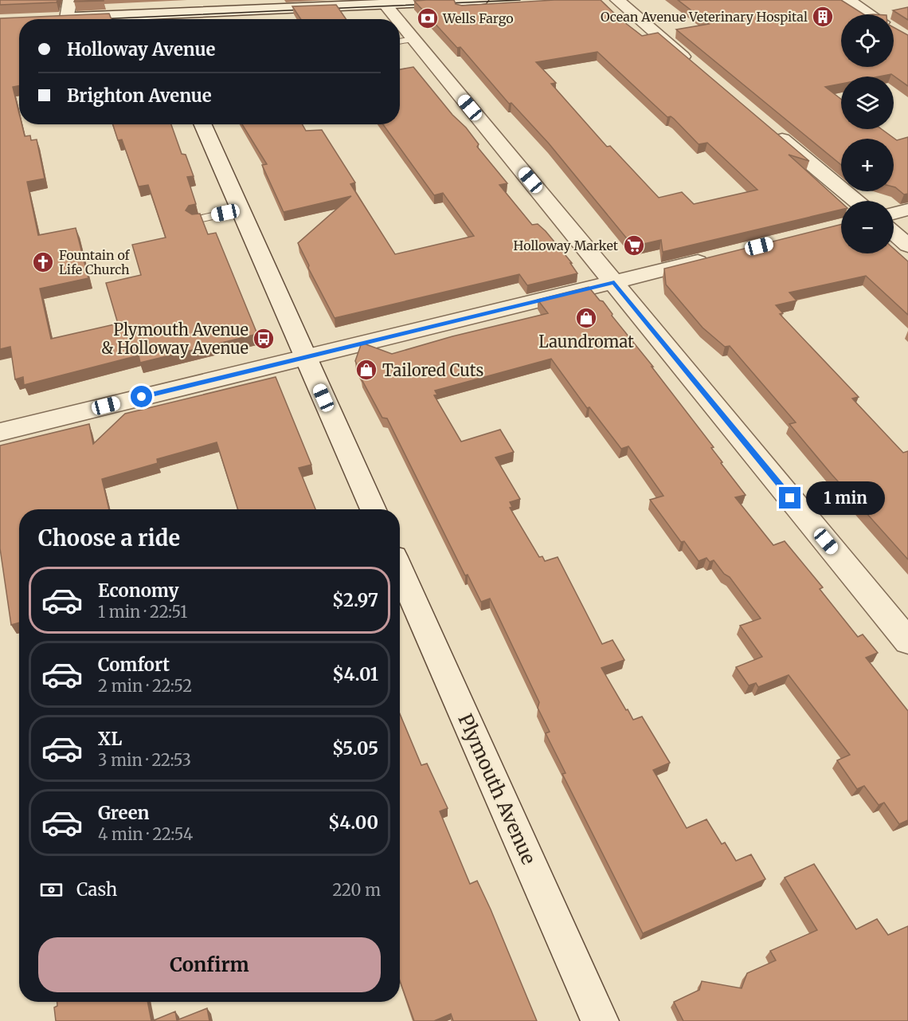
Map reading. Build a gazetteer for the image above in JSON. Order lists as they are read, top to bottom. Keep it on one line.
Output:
{"streets":{"street":["Plymouth Avenue"]},"places":{"building":["Ocean Avenue Veterinary Hospital"],"bank":["Wells Fargo"],"supermarket":["Holloway Market"],"church":["Fountain of Life Church"],"shop":["Laundromat","Tailored Cuts"],"bus stop":["Plymouth Avenue & Holloway Avenue"]},"page":{"map_buttons":["+","−"],"banner":["Holloway Avenue","Brighton Avenue"],"bubble":"1 min","heading":"Choose a ride","list":[{"name":"Economy","note":"1 min · 22:51","value":"$2.97"},{"name":"Comfort","note":"2 min · 22:52","value":"$4.01"},{"name":"XL","note":"3 min · 22:53","value":"$5.05"},{"name":"Green","note":"4 min · 22:54","value":"$4.00"}],"pay":["Cash","220 m"],"buttons":"Confirm"}}
